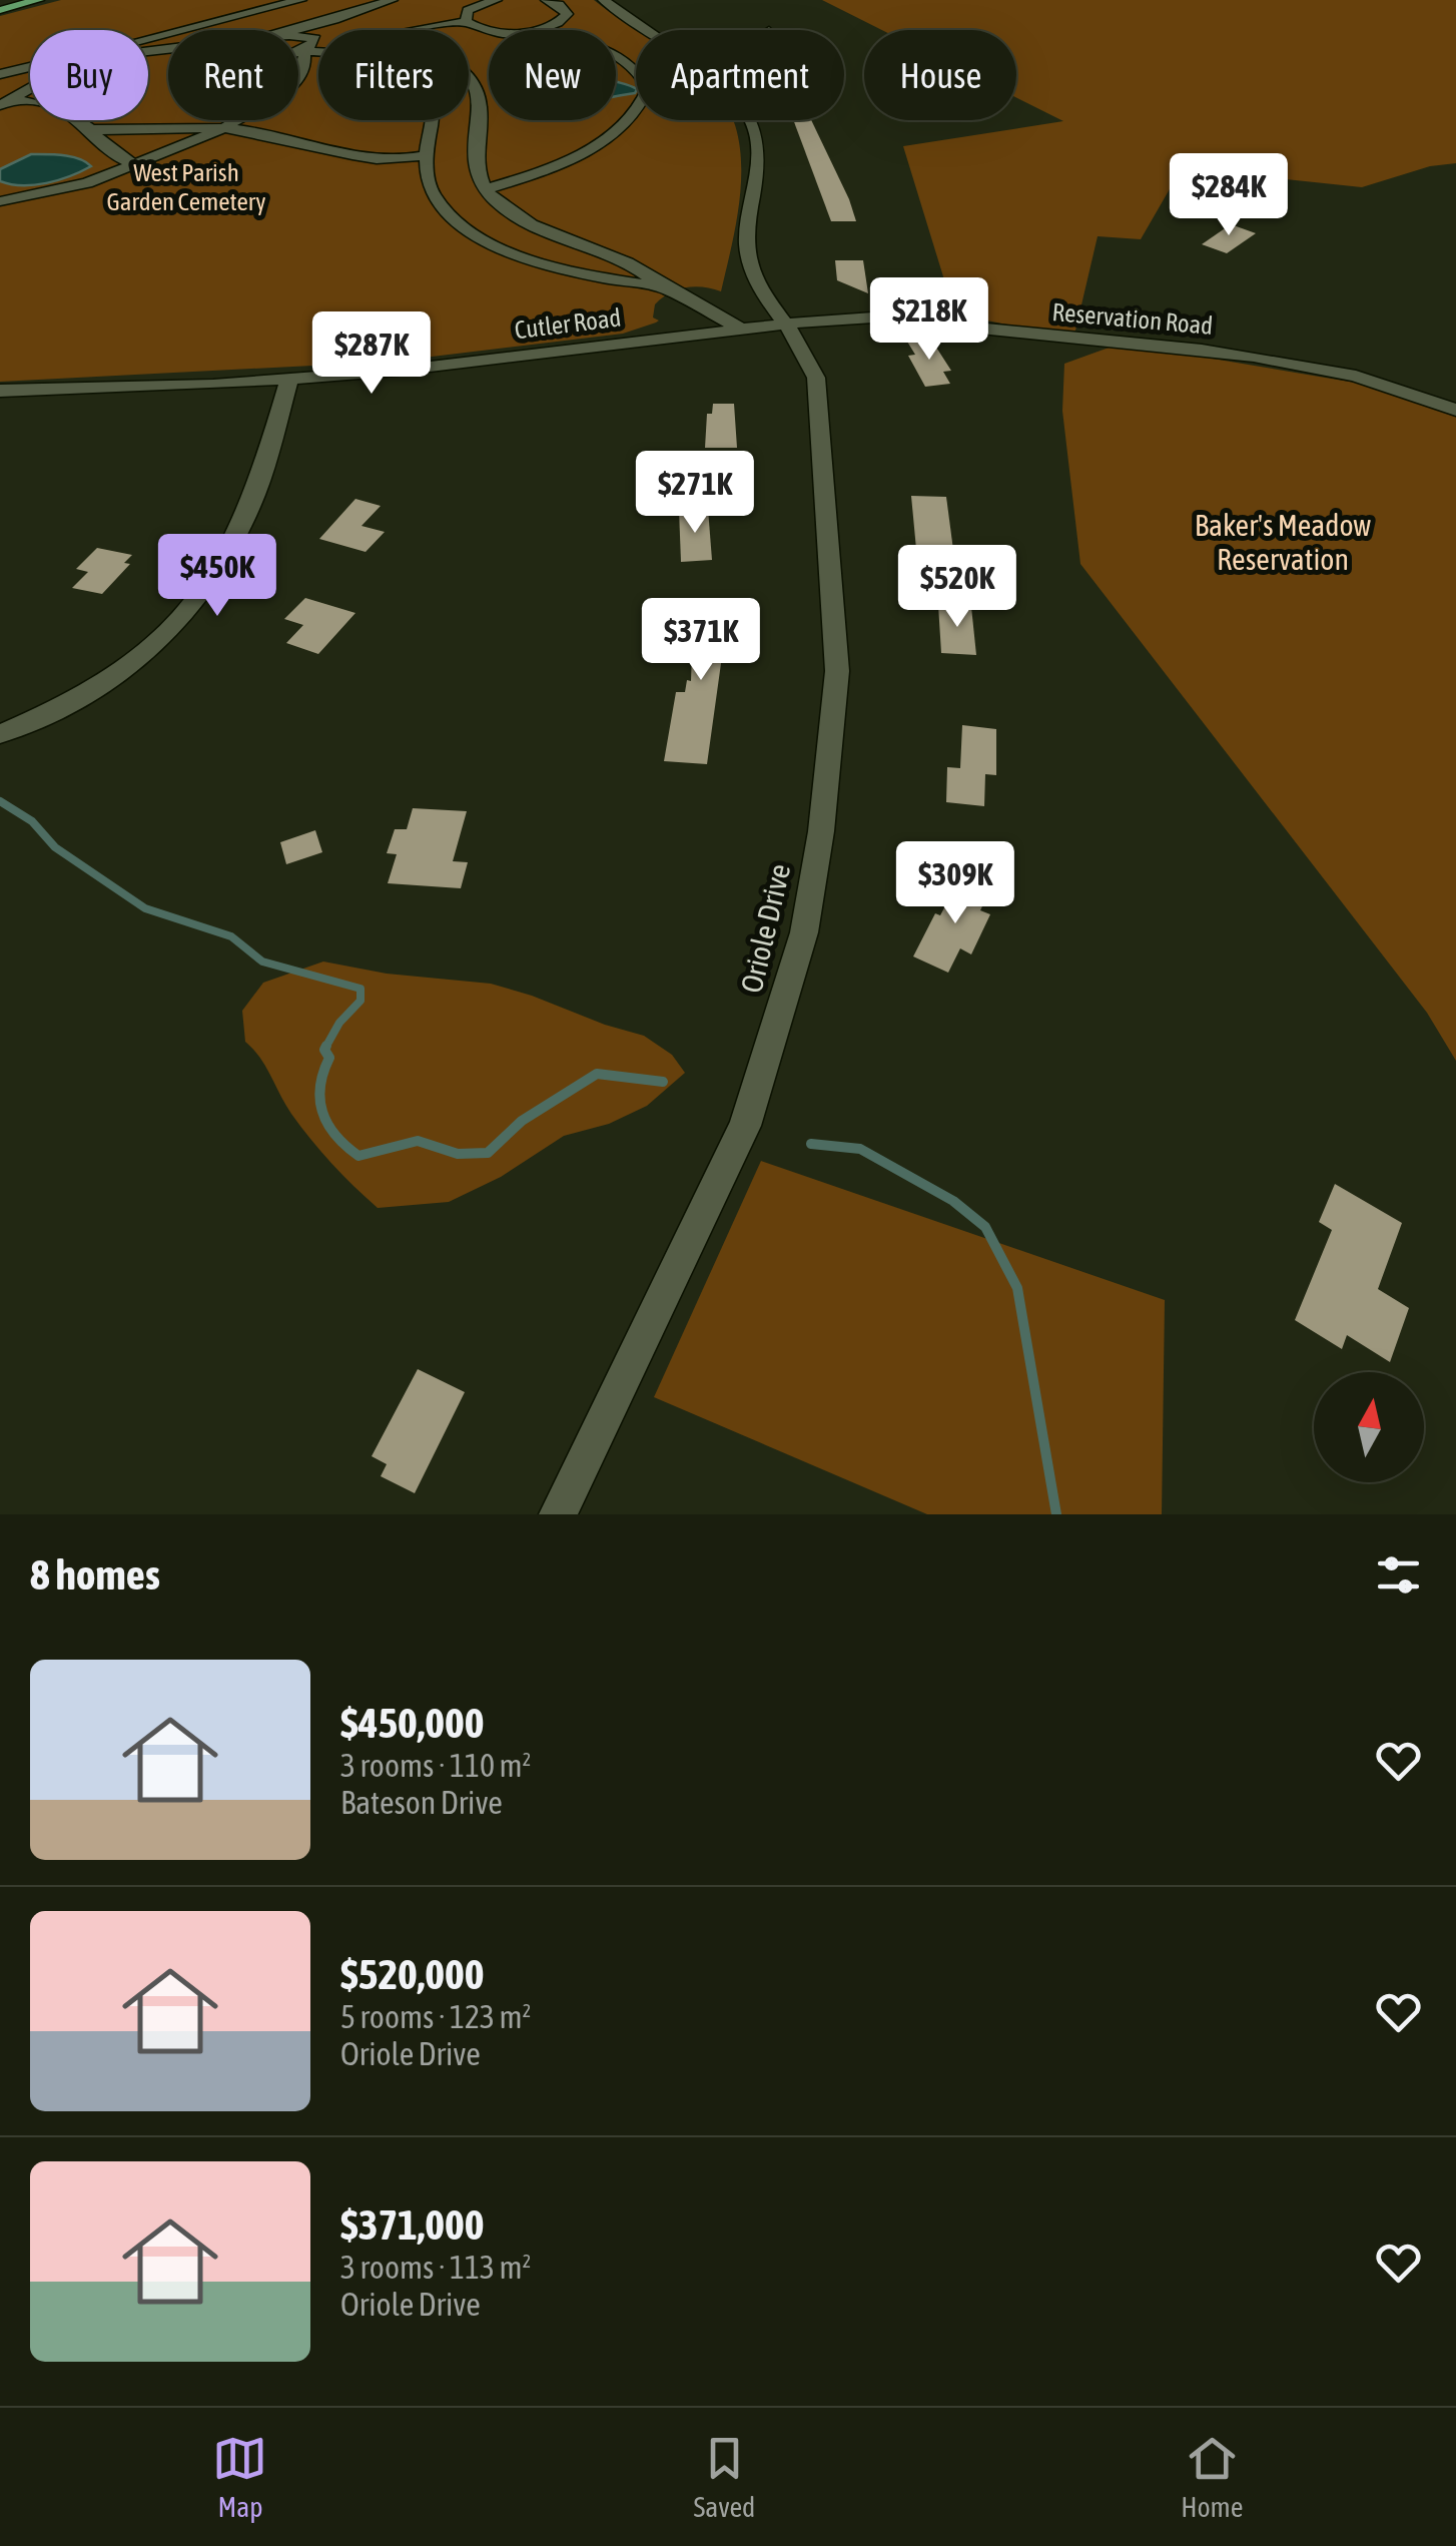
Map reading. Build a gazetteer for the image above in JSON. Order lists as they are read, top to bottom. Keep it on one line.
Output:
{"streets":{"street":["Reservation Road","Cutler Road","Oriole Drive"]},"crossings":[["Reservation Road","Cutler Road"],["Reservation Road","Oriole Drive"],["Cutler Road","Oriole Drive"]],"parks":["West Parish Garden Cemetery","Baker's Meadow Reservation"],"north":"top","page":{"chip":["Buy","Rent","Filters","New","Apartment","House"],"price":["$284K","$218K","$287K","$271K","$450K","$520K","$371K","$309K"],"heading":"8 homes","list":[{"name":"$450,000","note":"3 rooms · 110 m² · Bateson Drive"},{"name":"$520,000","note":"5 rooms · 123 m² · Oriole Drive"},{"name":"$371,000","note":"3 rooms · 113 m² · Oriole Drive"}],"tabs":["Map","Saved","Home"]}}
